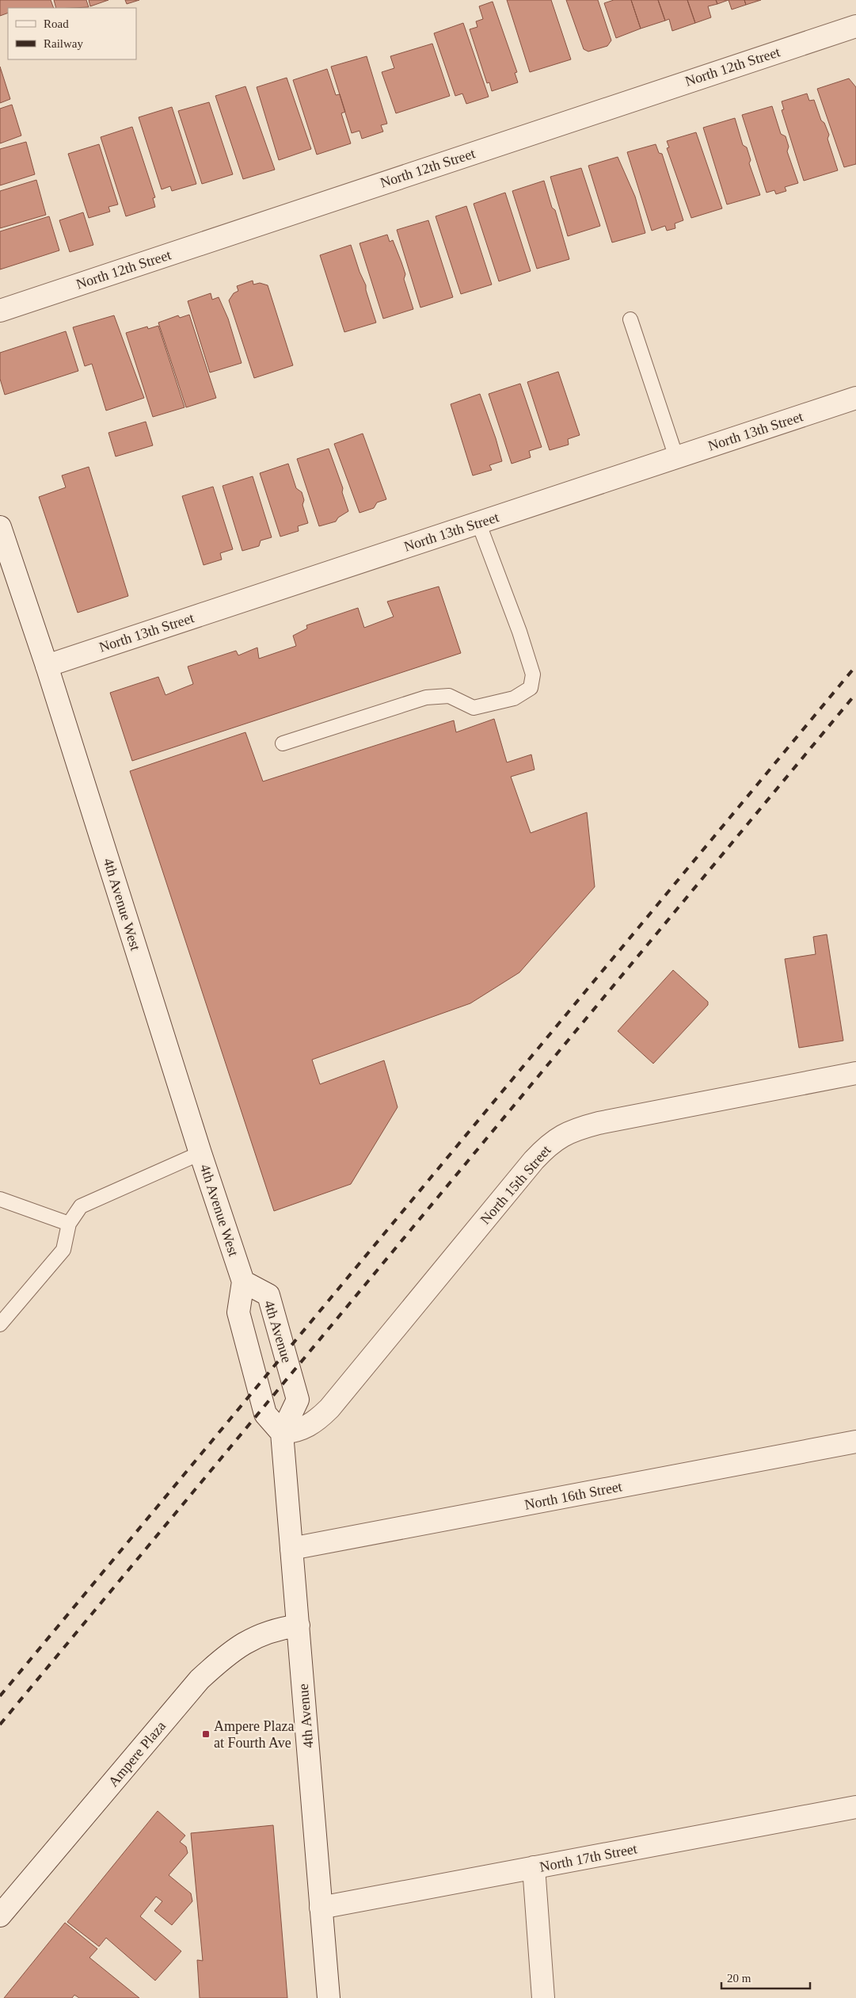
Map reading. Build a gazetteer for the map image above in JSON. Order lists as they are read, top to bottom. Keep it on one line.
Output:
{"streets":{"street":["North 12th Street","North 13th Street","4th Avenue West","North 15th Street","4th Avenue","North 16th Street","Ampere Plaza","North 17th Street"]},"crossings":[["North 13th Street","4th Avenue West"],["4th Avenue West","4th Avenue"],["North 15th Street","4th Avenue"],["4th Avenue","North 16th Street"],["4th Avenue","Ampere Plaza"],["4th Avenue","North 17th Street"]],"places":{"transit":["Ampere Plaza at Fourth Ave"]},"legend":["Road","Railway"],"scale_bar":"20 m"}
